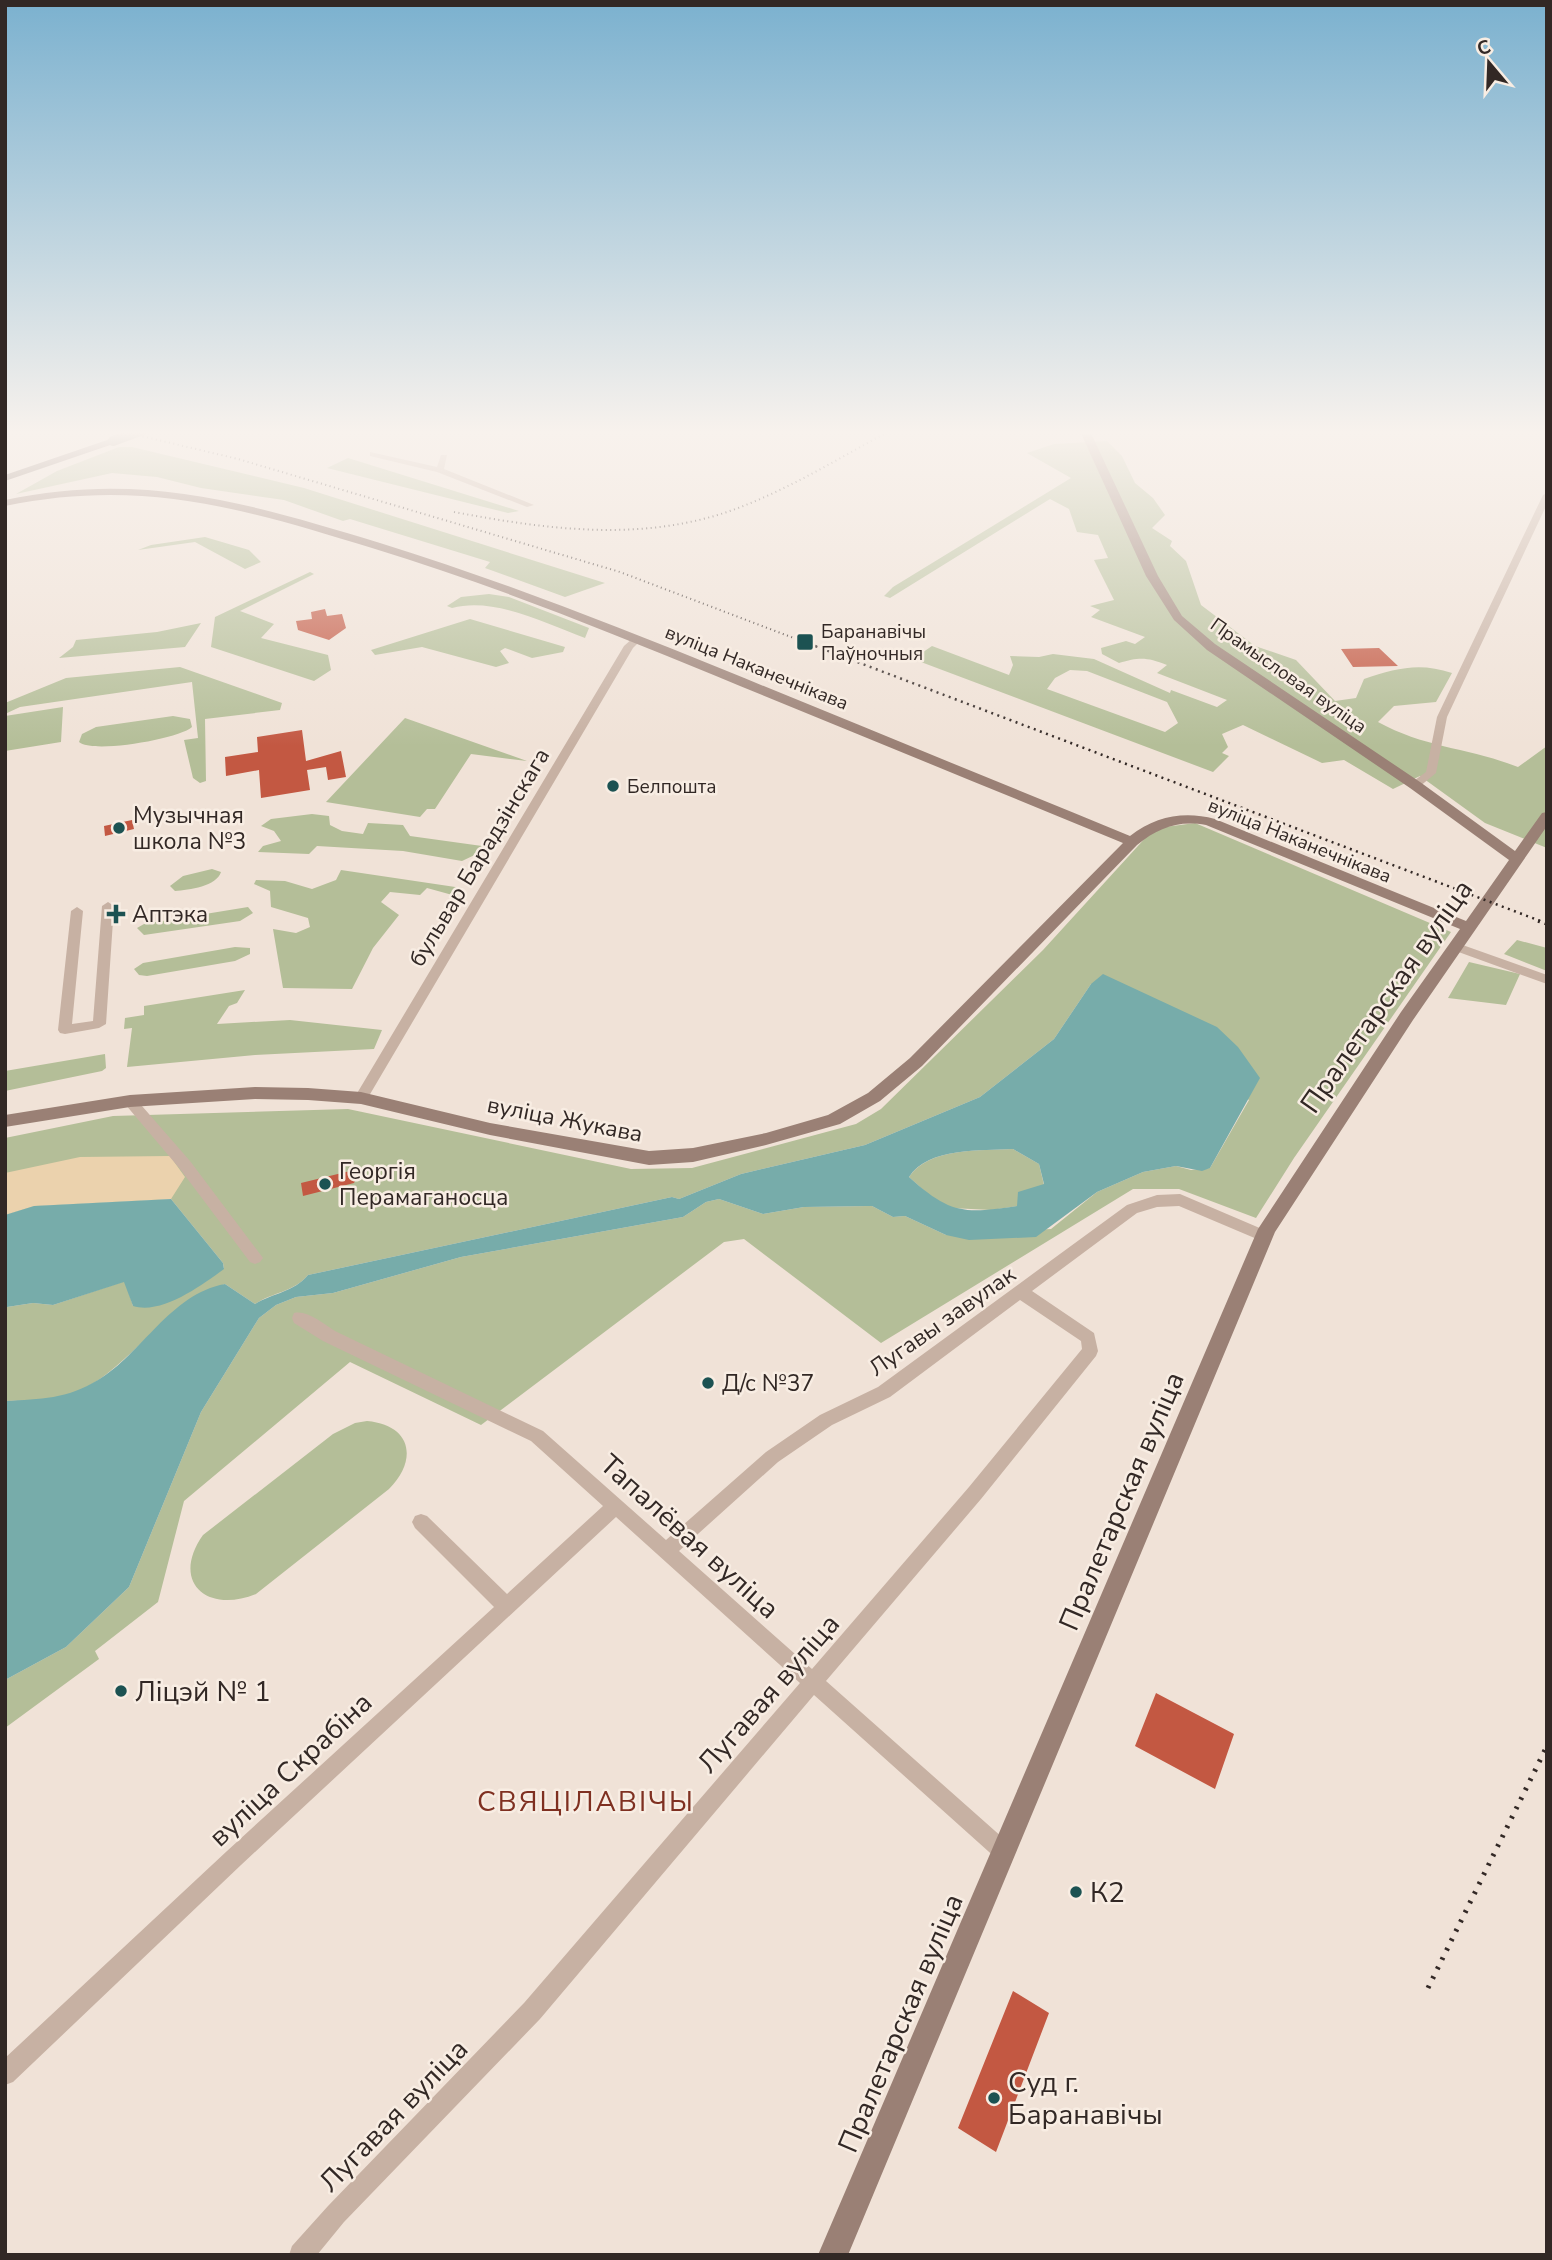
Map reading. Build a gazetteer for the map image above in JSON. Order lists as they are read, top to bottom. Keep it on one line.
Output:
{"streets":{"main road":["вуліца Наканечнікава","Прамысловая вуліца","Пралетарская вуліца","вуліца Жукава"],"street":["бульвар Барадзінскага","Лугавы завулак","Тапалёвая вуліца","Лугавая вуліца","вуліца Скрабіна"]},"crossings":[["вуліца Наканечнікава","бульвар Барадзінскага"],["вуліца Наканечнікава","Пралетарская вуліца"],["вуліца Наканечнікава","вуліца Жукава"],["Прамысловая вуліца","Пралетарская вуліца"],["бульвар Барадзінскага","вуліца Жукава"],["Пралетарская вуліца","Лугавы завулак"],["Пралетарская вуліца","Тапалёвая вуліца"],["Лугавы завулак","Тапалёвая вуліца"],["Лугавы завулак","Лугавая вуліца"],["Тапалёвая вуліца","Лугавая вуліца"],["Тапалёвая вуліца","вуліца Скрабіна"]],"districts":["СВЯЦІЛАВІЧЫ"],"places":{"transit":["Баранавічы Паўночныя"],"other":["Белпошта","Музычная школа №3","Георгія Перамаганосца","Д/с №37","Ліцэй № 1","К2","Суд г. Баранавічы"],"health":["Аптэка"]},"north":"top"}
